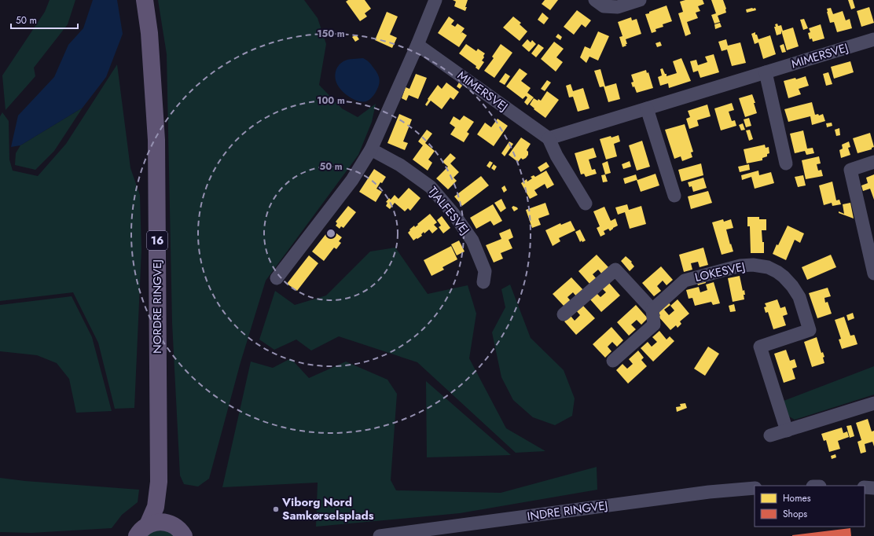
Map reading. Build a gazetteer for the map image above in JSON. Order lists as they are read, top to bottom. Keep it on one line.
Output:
{"streets":{"main road":["16","NORDRE RINGVEJ"],"street":["MIMERSVEJ","TJALFESVEJ","LOKESVEJ","INDRE RINGVEJ"]},"places":["Viborg Nord Samkørselsplads"],"legend":["Homes","Shops"],"scale_bar":"50 m","rings":["150 m","100 m","50 m"]}
